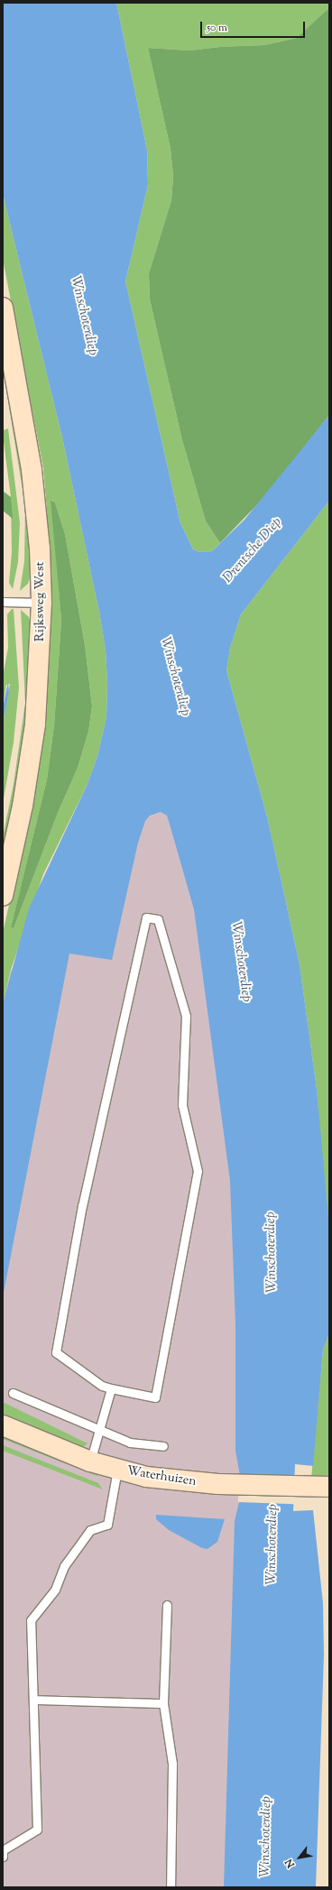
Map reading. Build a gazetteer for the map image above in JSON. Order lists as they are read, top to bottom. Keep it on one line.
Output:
{"streets":{"main road":["Rijksweg West","Waterhuizen"]},"water":["Winschoterdiep","Drentsche Diep"],"scale_bar":"50 m","north":"bottom left"}
